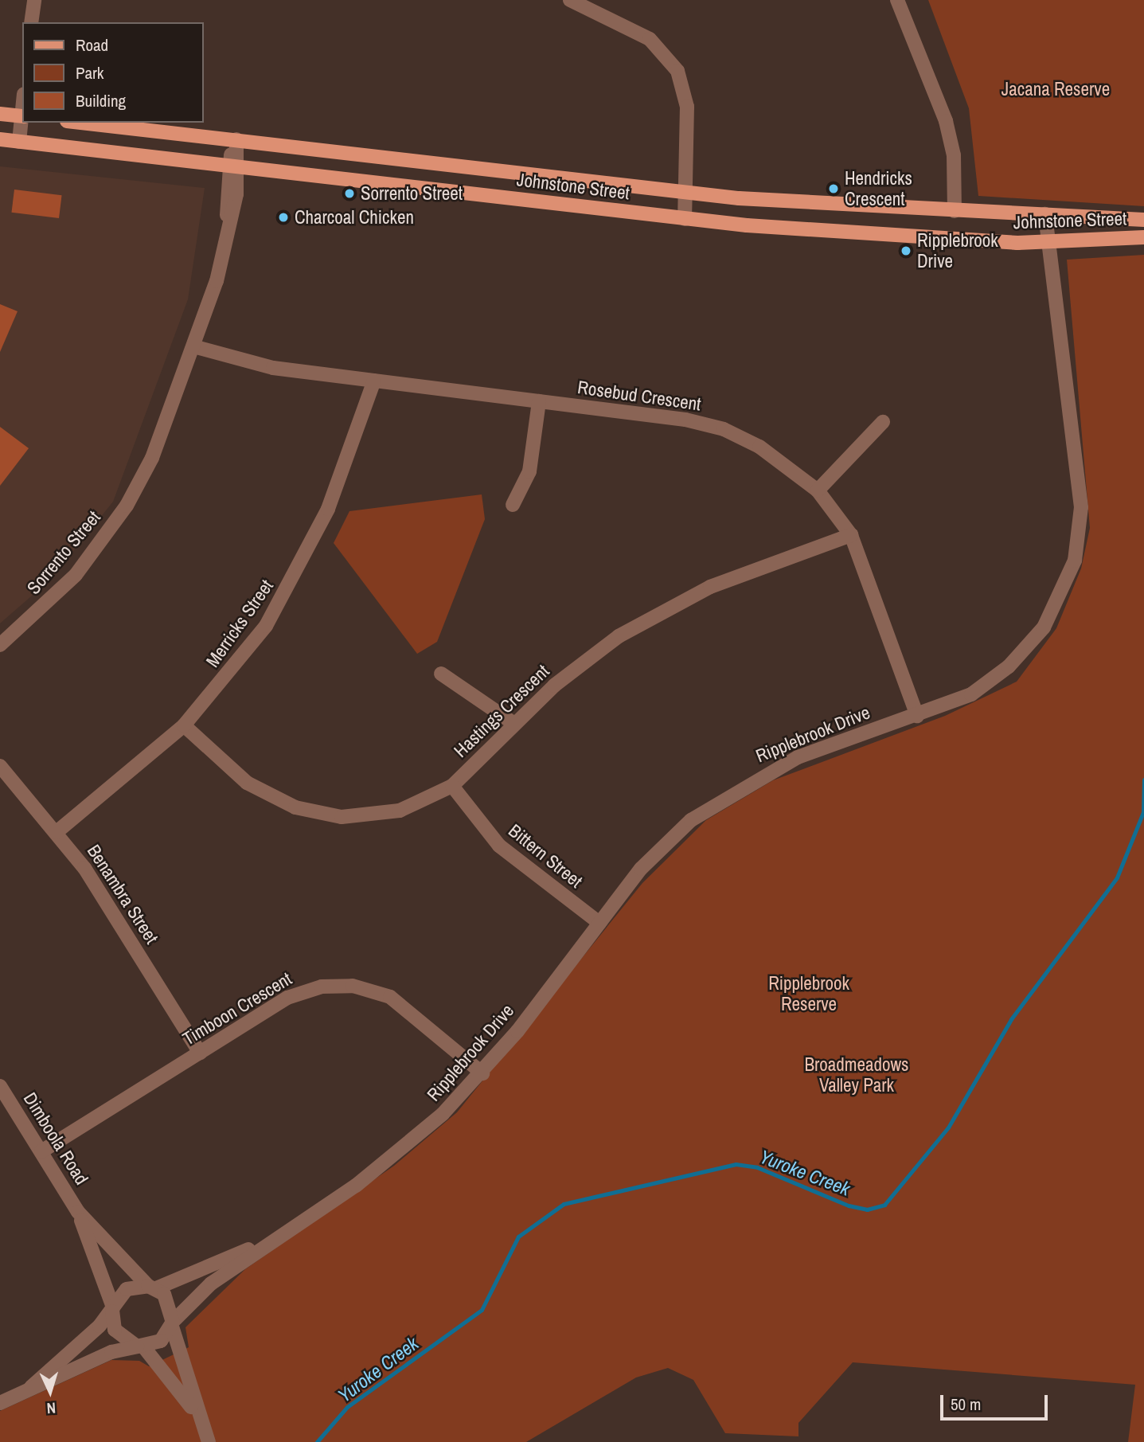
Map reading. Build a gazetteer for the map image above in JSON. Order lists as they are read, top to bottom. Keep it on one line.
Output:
{"streets":{"main road":["Johnstone Street"],"street":["Rosebud Crescent","Sorrento Street","Merricks Street","Hastings Crescent","Ripplebrook Drive","Bittern Street","Benambra Street","Timboon Crescent","Dimboola Road"]},"crossings":[["Johnstone Street","Sorrento Street"],["Johnstone Street","Ripplebrook Drive"],["Rosebud Crescent","Sorrento Street"],["Rosebud Crescent","Merricks Street"],["Rosebud Crescent","Hastings Crescent"],["Rosebud Crescent","Ripplebrook Drive"],["Merricks Street","Hastings Crescent"],["Merricks Street","Benambra Street"],["Hastings Crescent","Bittern Street"],["Ripplebrook Drive","Bittern Street"],["Ripplebrook Drive","Timboon Crescent"],["Ripplebrook Drive","Dimboola Road"],["Benambra Street","Timboon Crescent"],["Timboon Crescent","Dimboola Road"]],"water":["Yuroke Creek"],"parks":["Jacana Reserve","Ripplebrook Reserve","Broadmeadows Valley Park"],"places":["Hendricks Crescent","Sorrento Street","Charcoal Chicken","Ripplebrook Drive"],"legend":["Road","Park","Building"],"scale_bar":"50 m","north":"bottom"}
